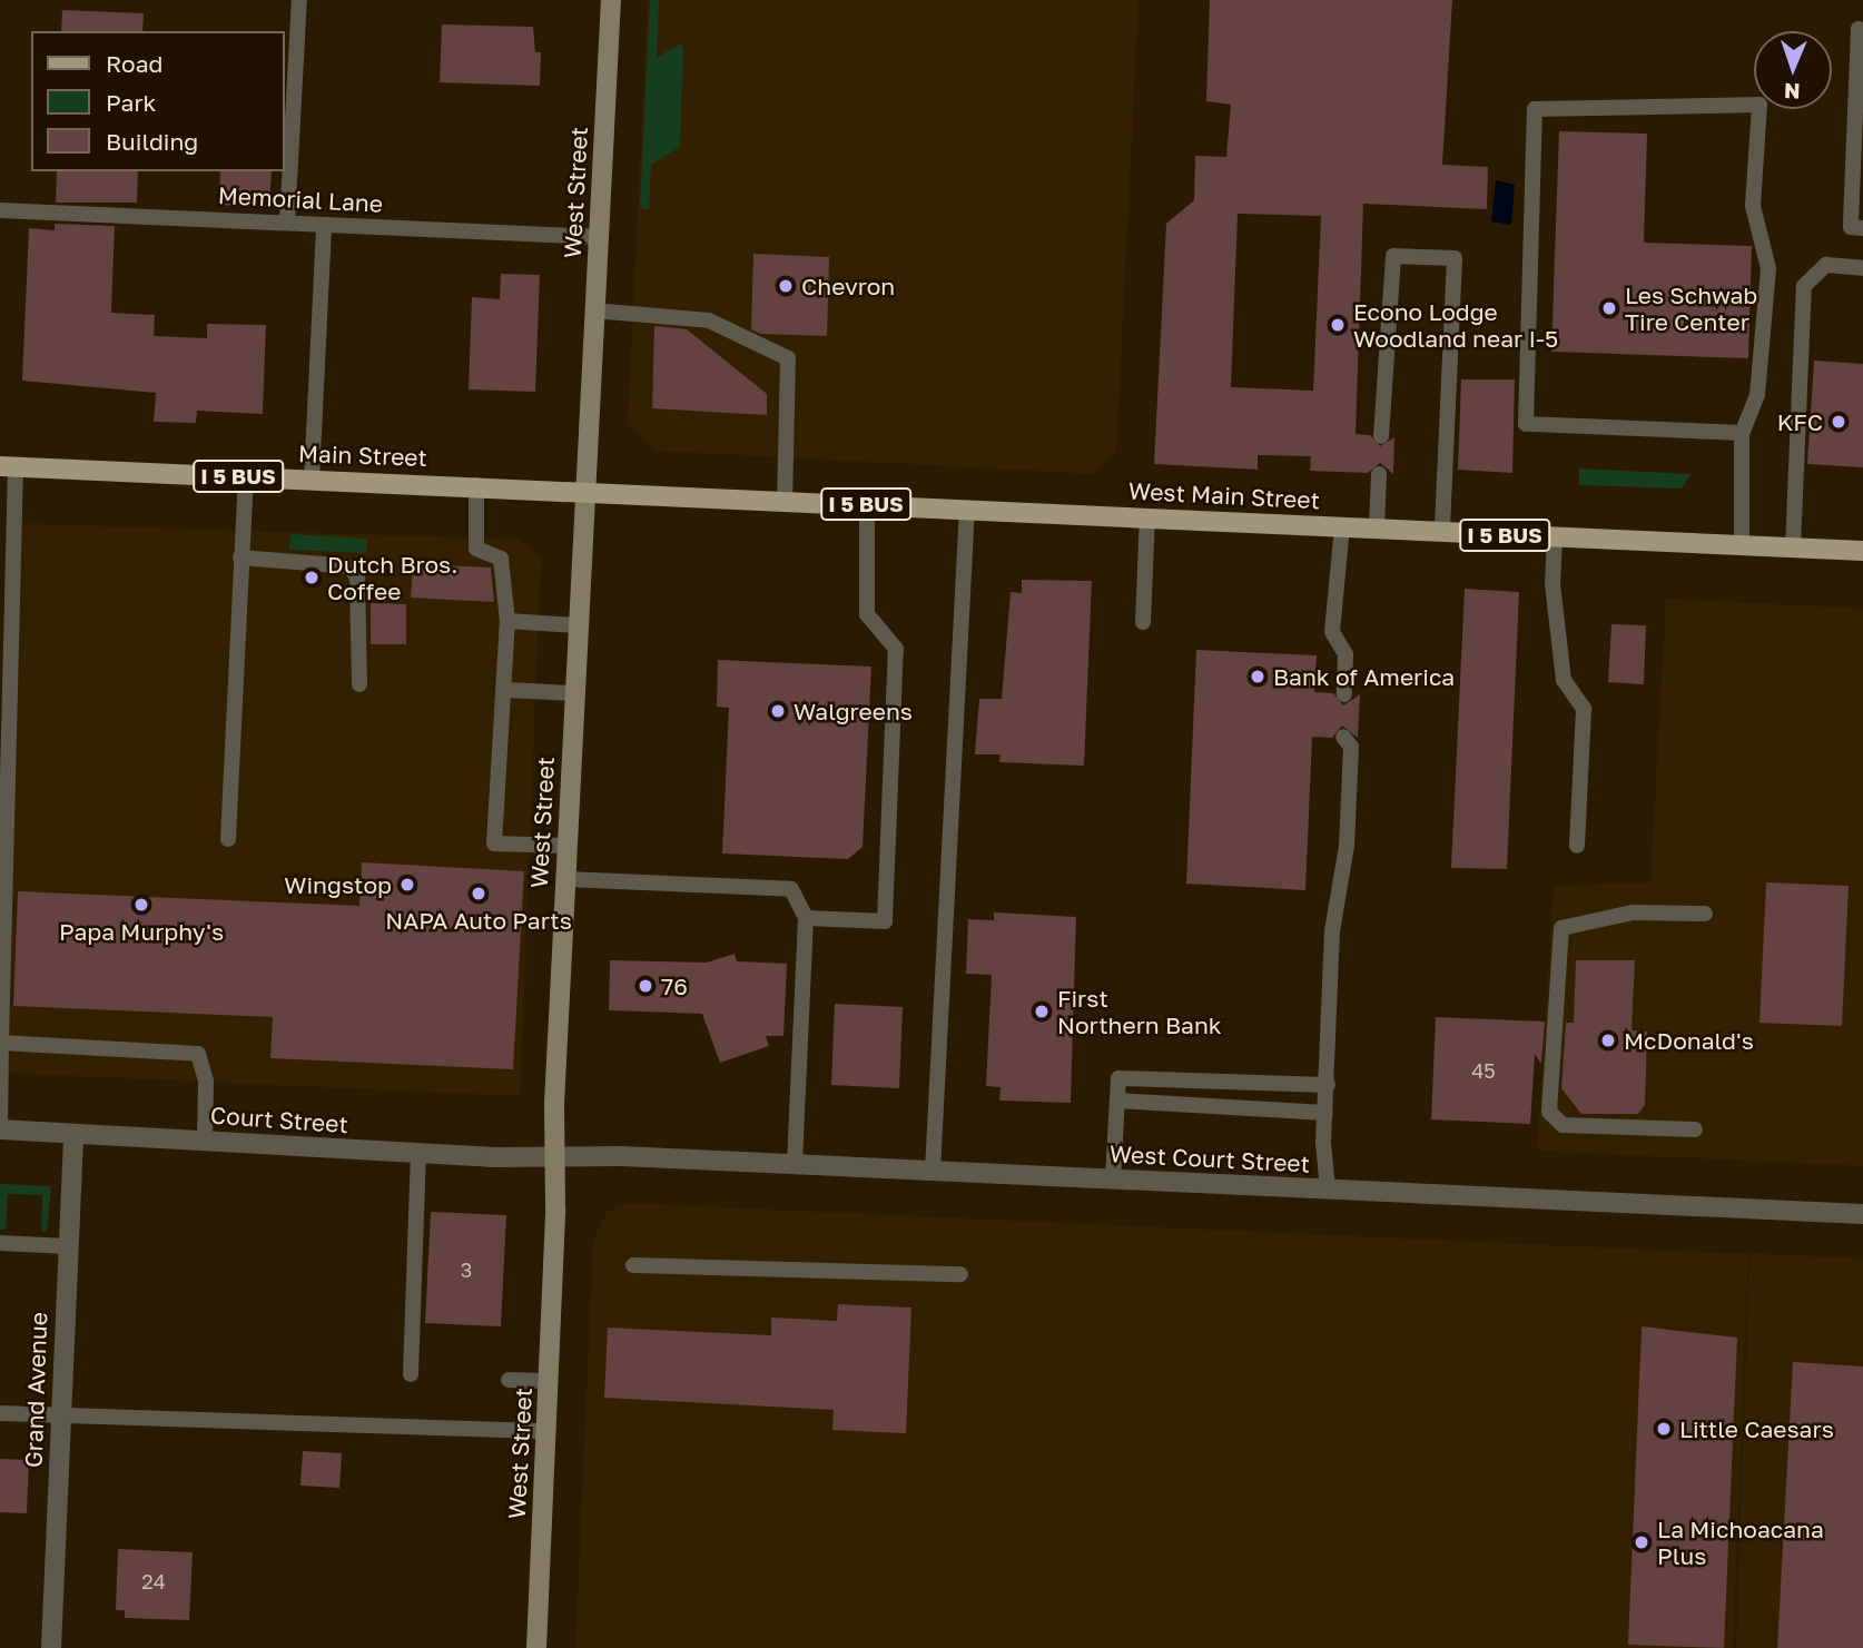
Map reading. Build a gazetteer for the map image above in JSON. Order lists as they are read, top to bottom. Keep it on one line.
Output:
{"streets":{"main road":["West Street","Main Street","I 5 BUS","West Main Street"],"street":["Court Street","West Court Street","Grand Avenue"],"lane":["Memorial Lane"]},"crossings":[["West Street","Memorial Lane"],["West Street","Main Street"],["West Street","West Main Street"],["West Street","Court Street"],["West Street","West Court Street"],["Main Street","West Main Street"],["Court Street","West Court Street"],["Court Street","Grand Avenue"]],"places":["Chevron","Les Schwab Tire Center","Econo Lodge Woodland near I-5","KFC","Dutch Bros. Coffee","Bank of America","Walgreens","Wingstop","NAPA Auto Parts","Papa Murphy's","76","First Northern Bank","McDonald's","Little Caesars","La Michoacana Plus"],"house_numbers":["45","3","24"],"legend":["Road","Park","Building"],"north":"bottom"}
